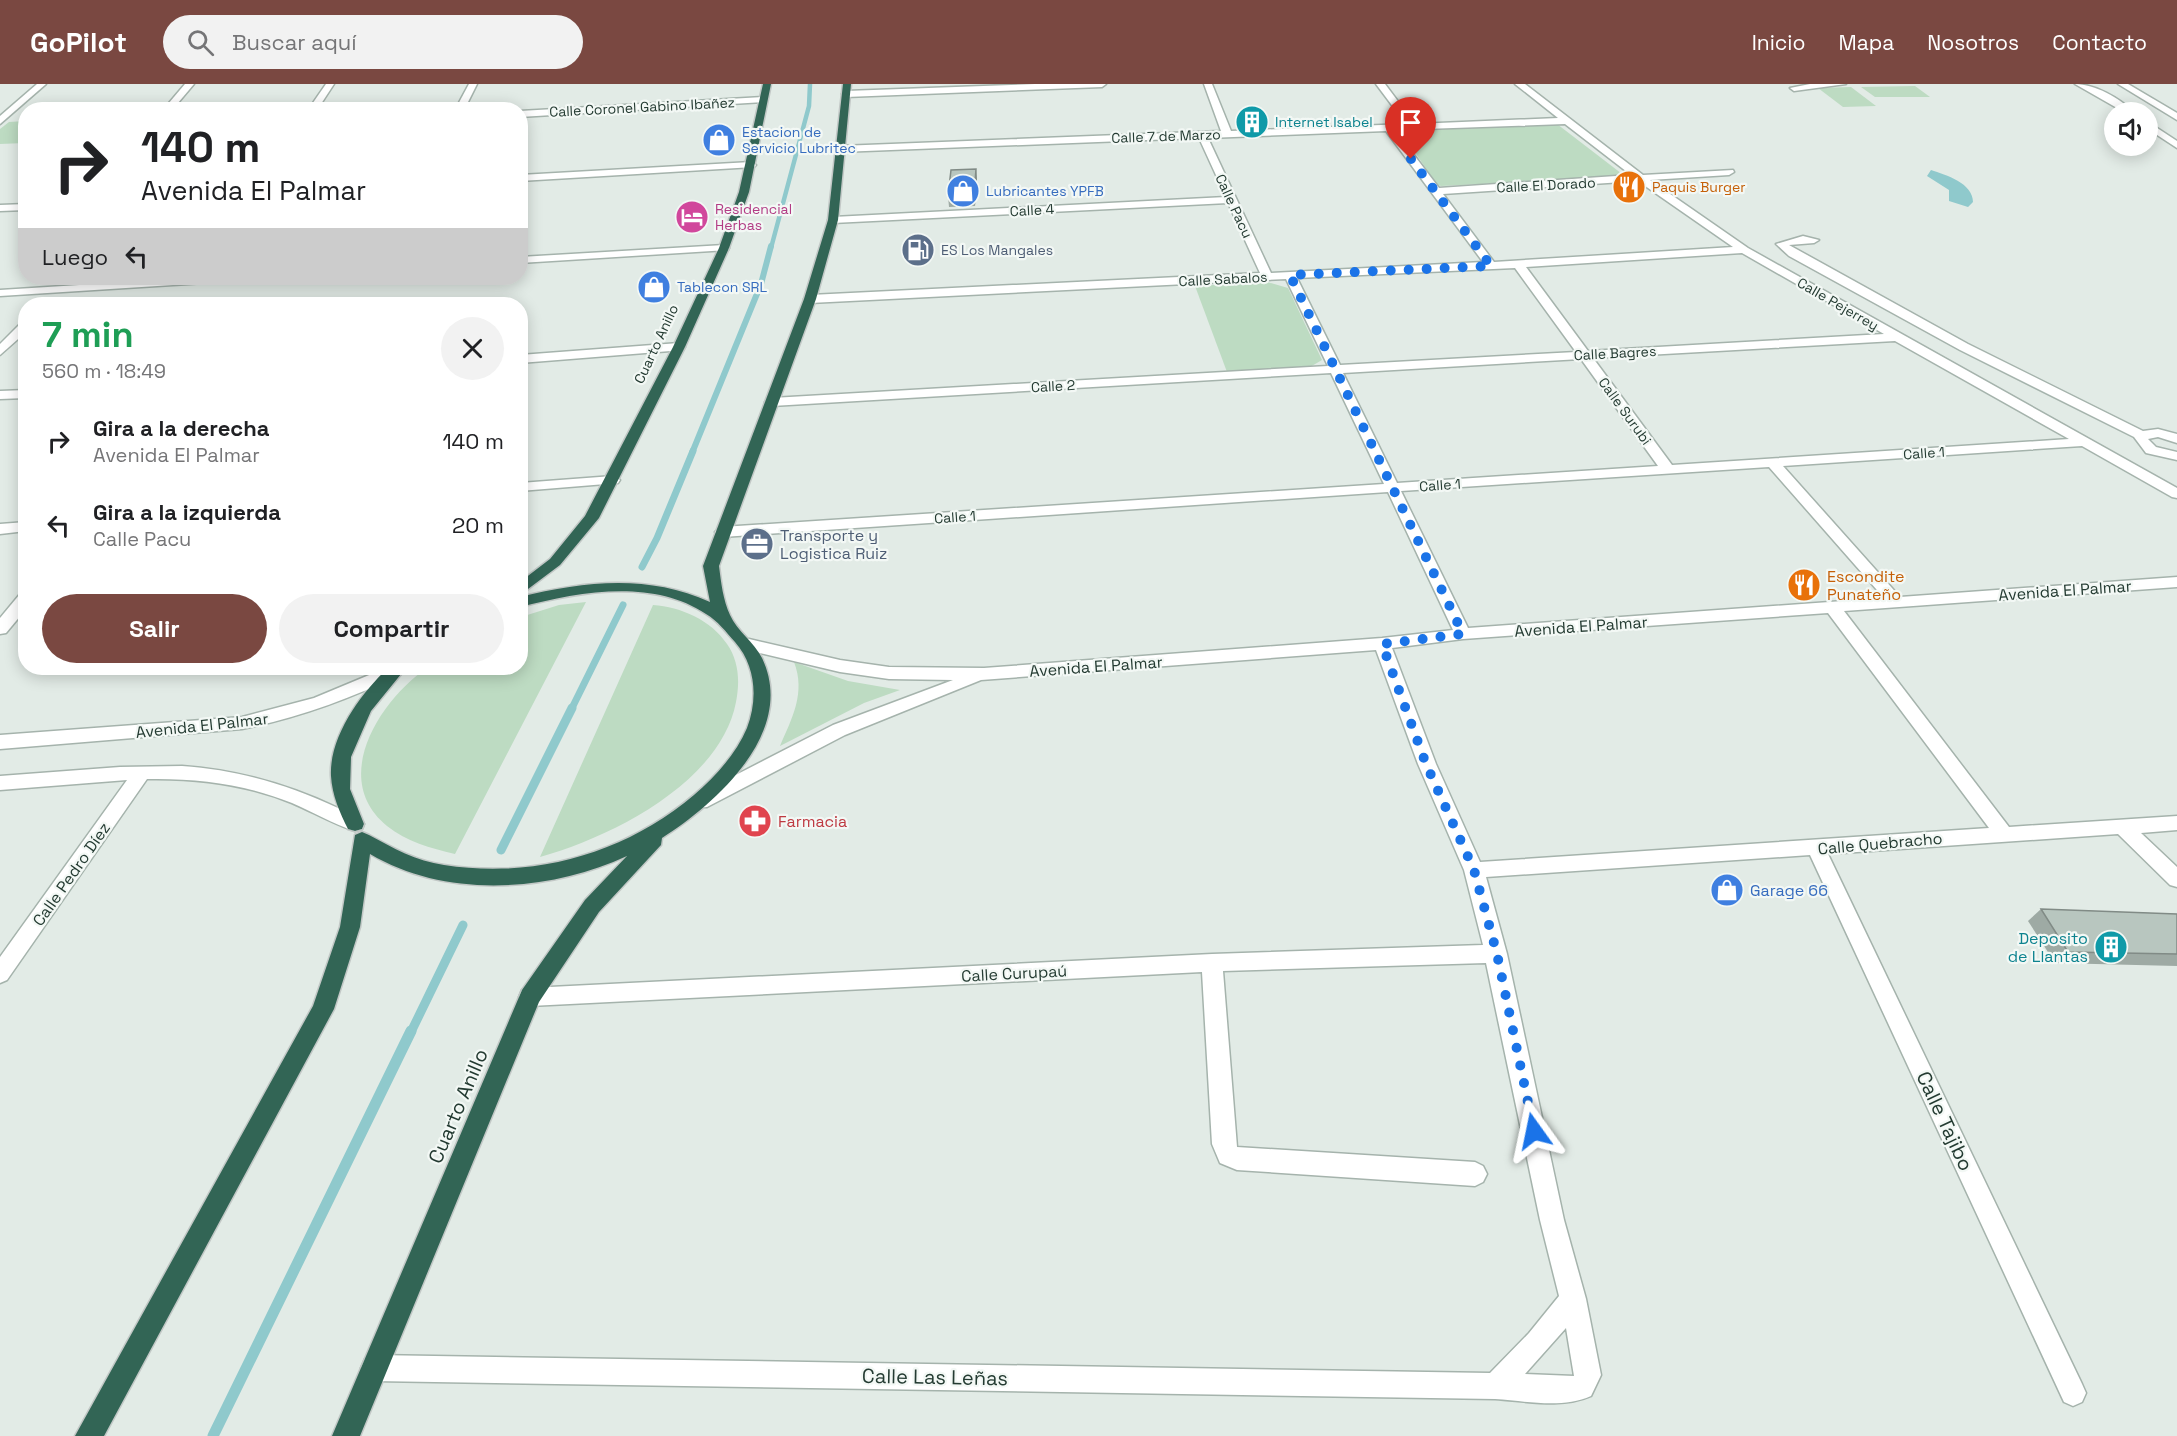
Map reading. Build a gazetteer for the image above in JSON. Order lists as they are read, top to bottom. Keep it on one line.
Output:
{"streets":{"highway":["Cuarto Anillo"],"street":["Calle Coronel Gabino Ibañez","Calle 7 de Marzo","Calle El Dorado","Calle Pacu","Calle 4","Calle Sabalos","Calle Pejerrey","Calle Bagres","Calle 2","Calle Surubi","Calle 1","Avenida El Palmar","Calle Quebracho","Calle Pedro Díez","Calle Curupaú","Calle Tajibo","Calle Las Leñas"]},"crossings":[["Calle Coronel Gabino Ibañez","Cuarto Anillo"],["Calle 7 de Marzo","Calle Pacu"],["Calle 7 de Marzo","Calle Pejerrey"],["Calle El Dorado","Calle Pejerrey"],["Calle Pacu","Calle 4"],["Calle Pacu","Calle Sabalos"],["Calle Sabalos","Calle Pejerrey"],["Calle Sabalos","Calle Surubi"],["Calle Pejerrey","Calle Bagres"],["Calle Pejerrey","Calle 1"],["Cuarto Anillo","Calle Curupaú"],["Cuarto Anillo","Calle Las Leñas"],["Calle Bagres","Calle 2"],["Calle Bagres","Calle Surubi"],["Calle Surubi","Calle 1"],["Avenida El Palmar","Calle Las Leñas"],["Calle Quebracho","Calle Tajibo"],["Calle Quebracho","Calle Las Leñas"],["Calle Curupaú","Calle Las Leñas"]],"places":{"building":["Internet Isabel","Deposito de Llantas"],"shop":["Estacion de Servicio Lubritec","Lubricantes YPFB","Tablecon SRL","Garage 66"],"restaurant":["Paquis Burger","Escondite Punateño"],"hotel":["Residencial Herbas"],"fuel station":["ES Los Mangales"],"office":["Transporte y Logistica Ruiz"],"pharmacy":["Farmacia"]},"page":{"header":"GoPilot","search":"Buscar aquí","nav":["Inicio","Mapa","Nosotros","Contacto"],"turn":["140 m","Avenida El Palmar"],"then":"Luego","heading":["7 min","560 m · 18:49"],"list":[{"name":"Gira a la derecha","note":"Avenida El Palmar","value":"140 m"},{"name":"Gira a la izquierda","note":"Calle Pacu","value":"20 m"}],"buttons":["Salir","Compartir"]}}
